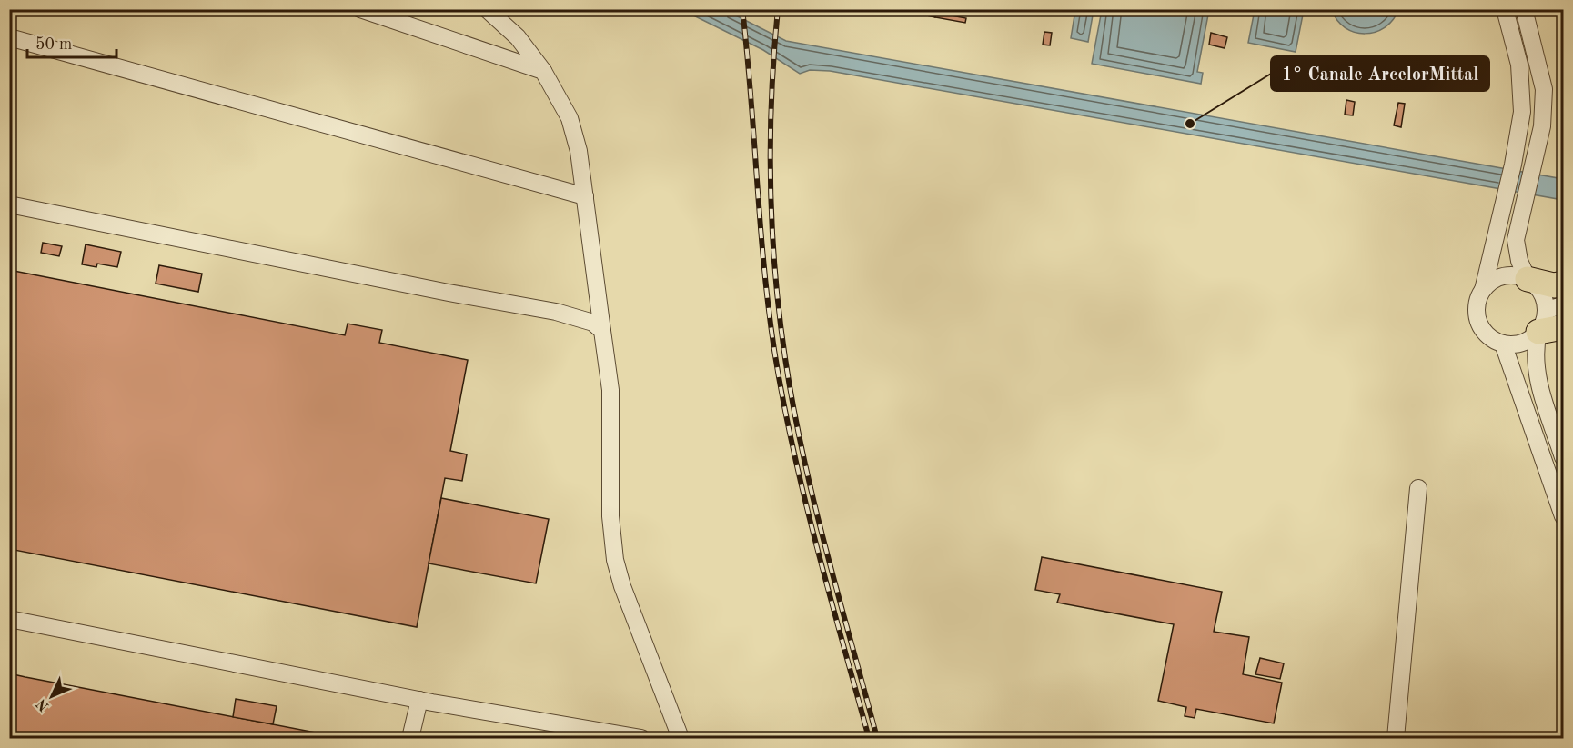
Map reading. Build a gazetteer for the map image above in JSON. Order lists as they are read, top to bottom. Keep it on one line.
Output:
{"places":["1° Canale ArcelorMittal"],"scale_bar":"50 m","north":"bottom left"}
